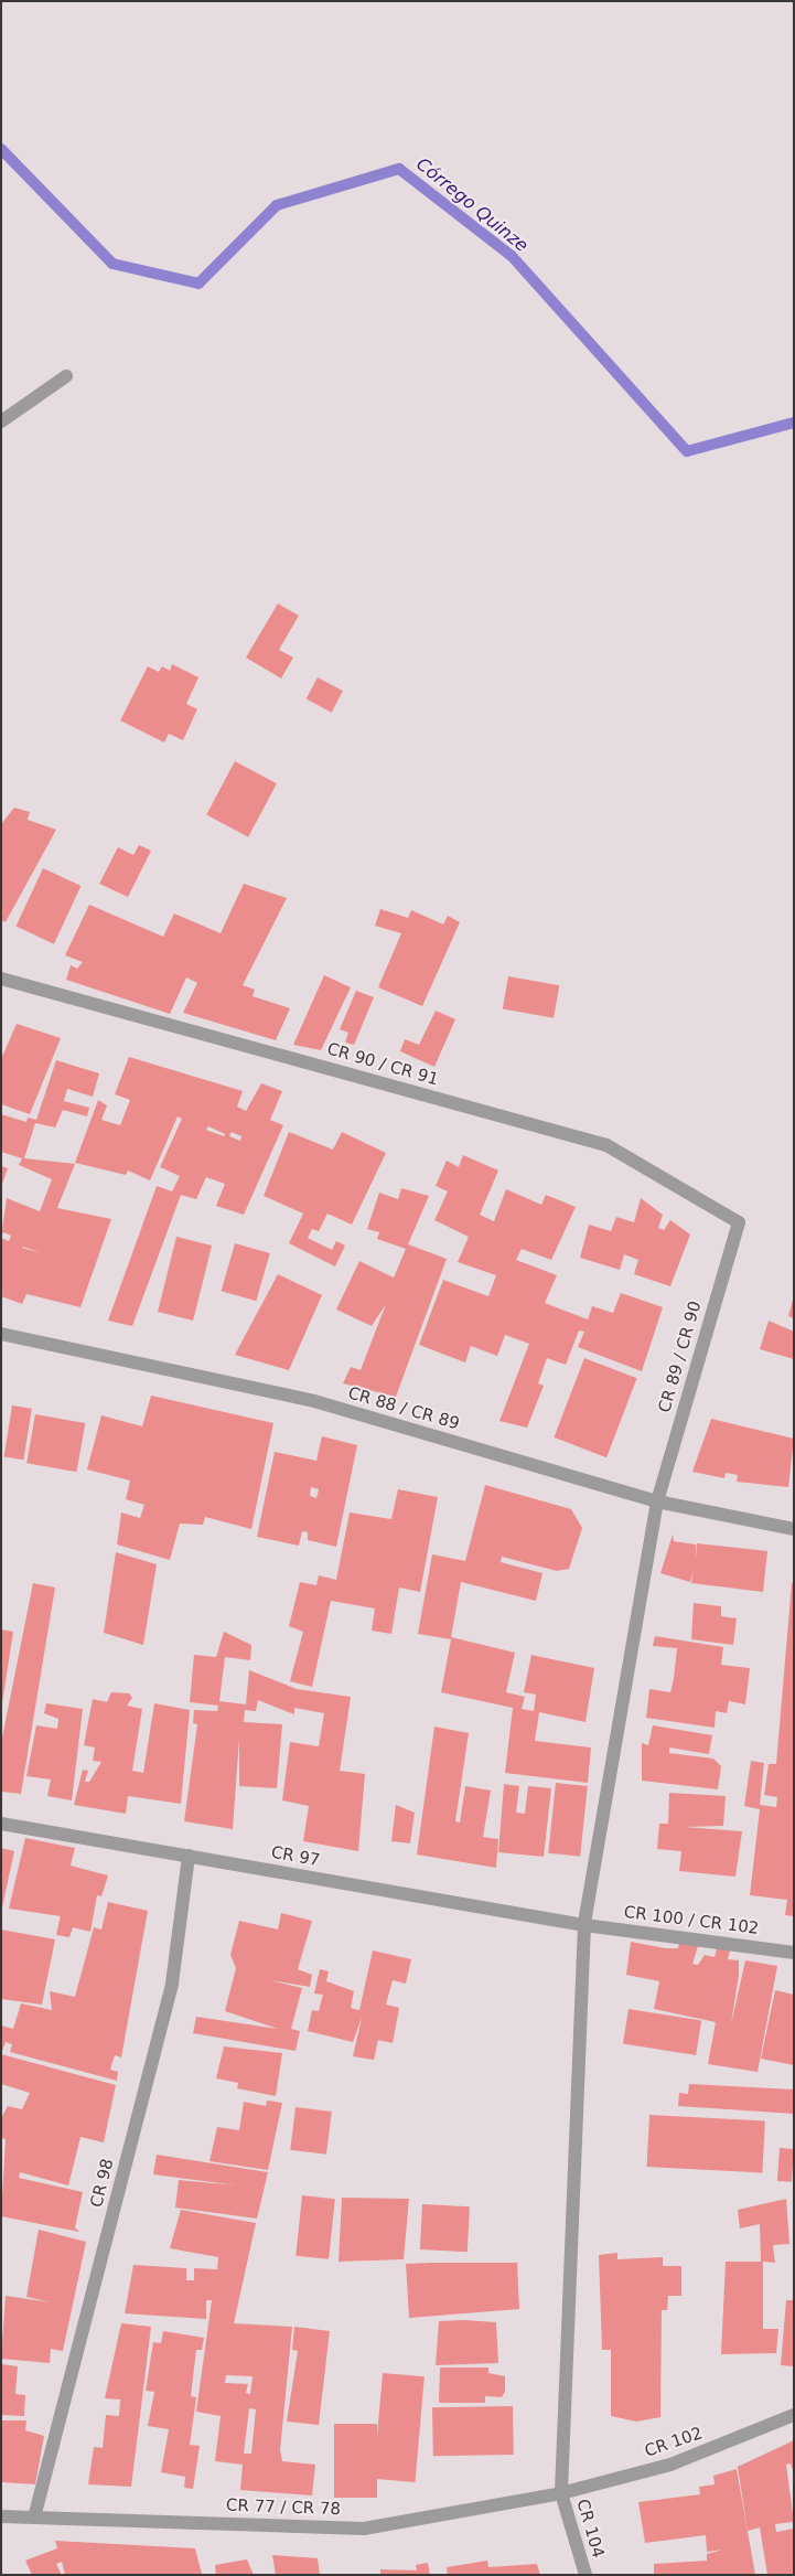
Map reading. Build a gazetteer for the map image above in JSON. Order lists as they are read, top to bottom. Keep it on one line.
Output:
{"streets":{"street":["CR 90 / CR 91","CR 89 / CR 90","CR 88 / CR 89","CR 97","CR 100 / CR 102","CR 98","CR 102","CR 77 / CR 78","CR 104"]},"crossings":[["CR 90 / CR 91","CR 89 / CR 90"],["CR 89 / CR 90","CR 88 / CR 89"],["CR 89 / CR 90","CR 97"],["CR 89 / CR 90","CR 100 / CR 102"],["CR 89 / CR 90","CR 104"],["CR 97","CR 100 / CR 102"],["CR 97","CR 98"],["CR 97","CR 104"],["CR 100 / CR 102","CR 104"],["CR 98","CR 77 / CR 78"],["CR 102","CR 77 / CR 78"],["CR 102","CR 104"],["CR 77 / CR 78","CR 104"]],"water":["Córrego Quinze"]}
